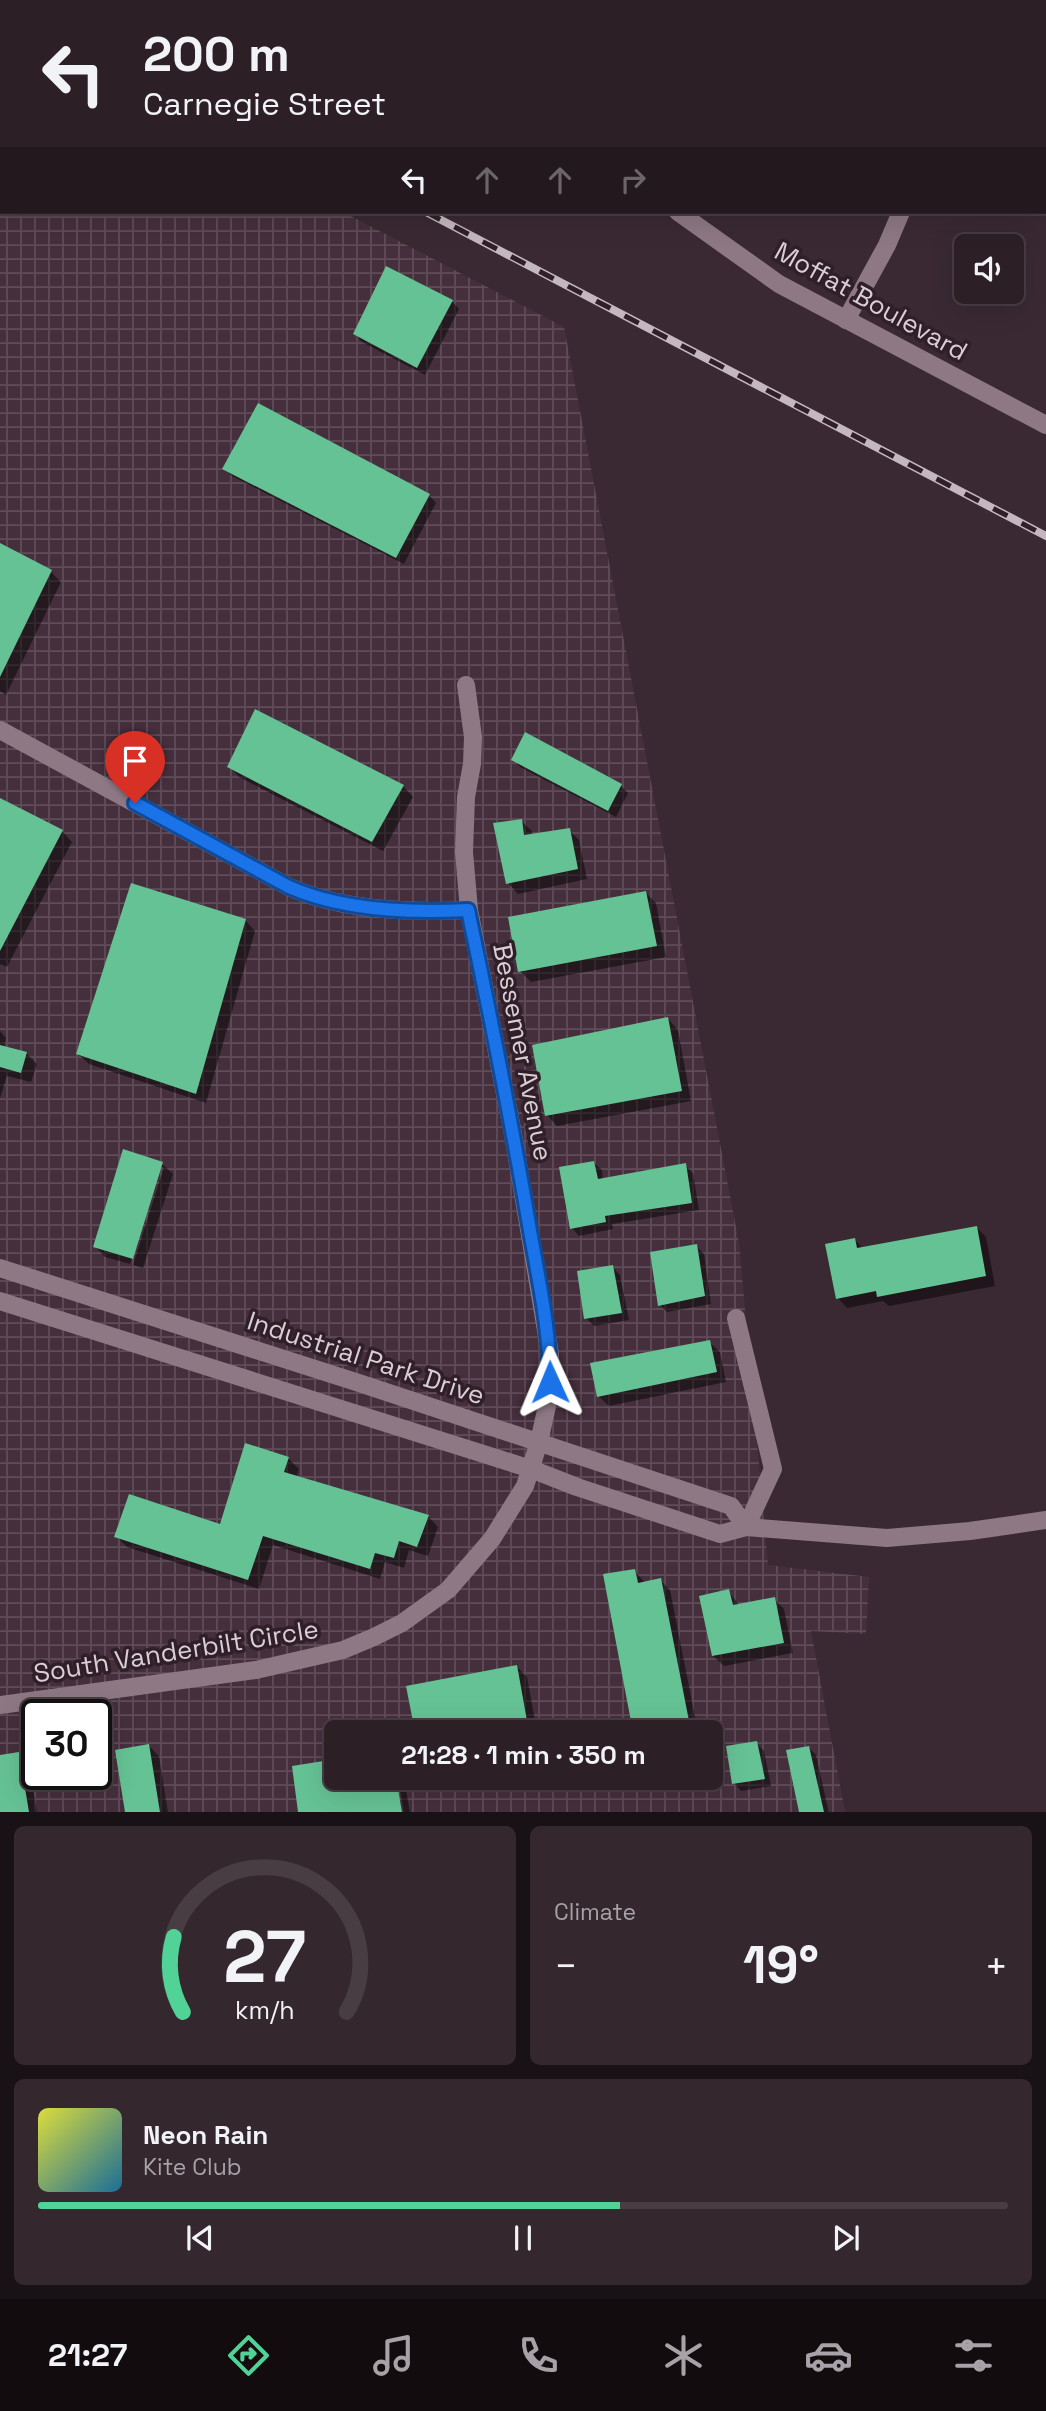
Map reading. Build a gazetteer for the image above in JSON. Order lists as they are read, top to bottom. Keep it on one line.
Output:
{"streets":{"street":["Moffat Boulevard","Bessemer Avenue","Industrial Park Drive","South Vanderbilt Circle"]},"crossings":[["Bessemer Avenue","Industrial Park Drive"],["Bessemer Avenue","South Vanderbilt Circle"]],"page":{"turn":["200 m","Carnegie Street"],"limit":"30","trip":"21:28 · 1 min · 350 m","tile":"Climate","heat":["−","19°","+"],"song":["Neon Rain","Kite Club"],"tabs":"21:27","gauge":["27","km/h"]}}
